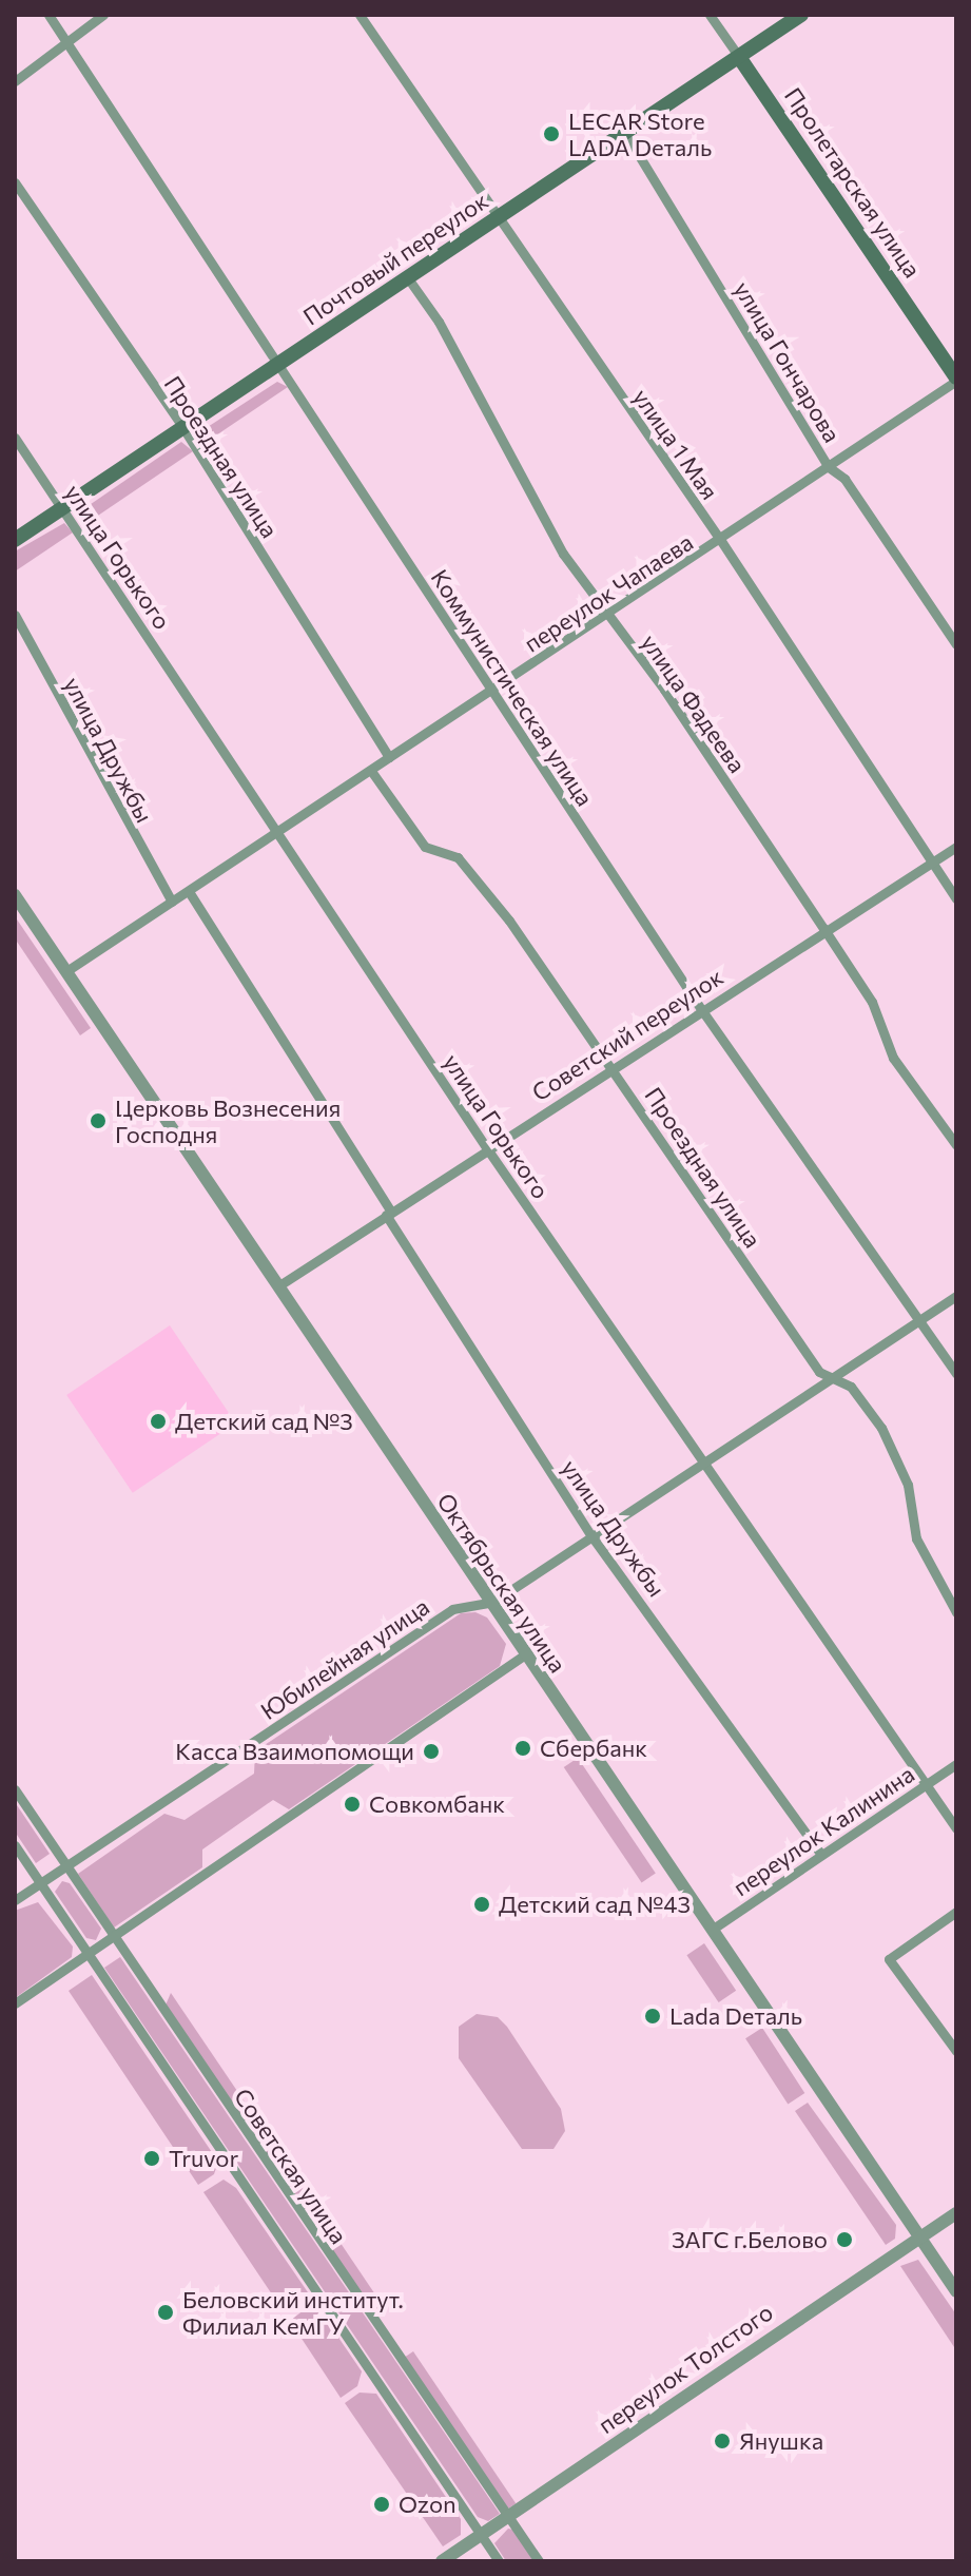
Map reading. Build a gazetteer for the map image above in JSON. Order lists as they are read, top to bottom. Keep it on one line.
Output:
{"streets":{"main road":["Пролетарская улица","Почтовый переулок"],"street":["улица Гончарова","улица 1 Мая","Проездная улица","улица Горького","переулок Чапаева","Коммунистическая улица","улица Фадеева","улица Дружбы","Советский переулок","Октябрьская улица","Юбилейная улица","переулок Калинина","Советская улица","переулок Толстого"]},"crossings":[["Пролетарская улица","Почтовый переулок"],["Пролетарская улица","переулок Чапаева"],["Почтовый переулок","улица Гончарова"],["Почтовый переулок","улица 1 Мая"],["Почтовый переулок","Проездная улица"],["Почтовый переулок","улица Горького"],["Почтовый переулок","Коммунистическая улица"],["Почтовый переулок","улица Фадеева"],["улица Гончарова","переулок Чапаева"],["улица 1 Мая","переулок Чапаева"],["улица 1 Мая","Советский переулок"],["Проездная улица","переулок Чапаева"],["Проездная улица","Советский переулок"],["Проездная улица","Юбилейная улица"],["улица Горького","переулок Чапаева"],["улица Горького","Советский переулок"],["улица Горького","Юбилейная улица"],["улица Горького","переулок Калинина"],["переулок Чапаева","Коммунистическая улица"],["переулок Чапаева","улица Фадеева"],["переулок Чапаева","улица Дружбы"],["переулок Чапаева","Октябрьская улица"],["Коммунистическая улица","Советский переулок"],["Коммунистическая улица","Юбилейная улица"],["улица Фадеева","Советский переулок"],["улица Дружбы","Советский переулок"],["улица Дружбы","Юбилейная улица"],["улица Дружбы","переулок Калинина"],["Советский переулок","Октябрьская улица"],["Октябрьская улица","Юбилейная улица"],["Октябрьская улица","переулок Калинина"],["Октябрьская улица","переулок Толстого"],["Юбилейная улица","Советская улица"],["Советская улица","переулок Толстого"]],"places":["LECAR Store LADA Dеталь","Церковь Вознесения Господня","Детский сад №3","Сбербанк","Касса Взаимопомощи","Совкомбанк","Детский сад №43","Lada Dеталь","Truvor","ЗАГС г.Белово","Беловский институт. Филиал КемГУ","Янушка","Ozon"]}
